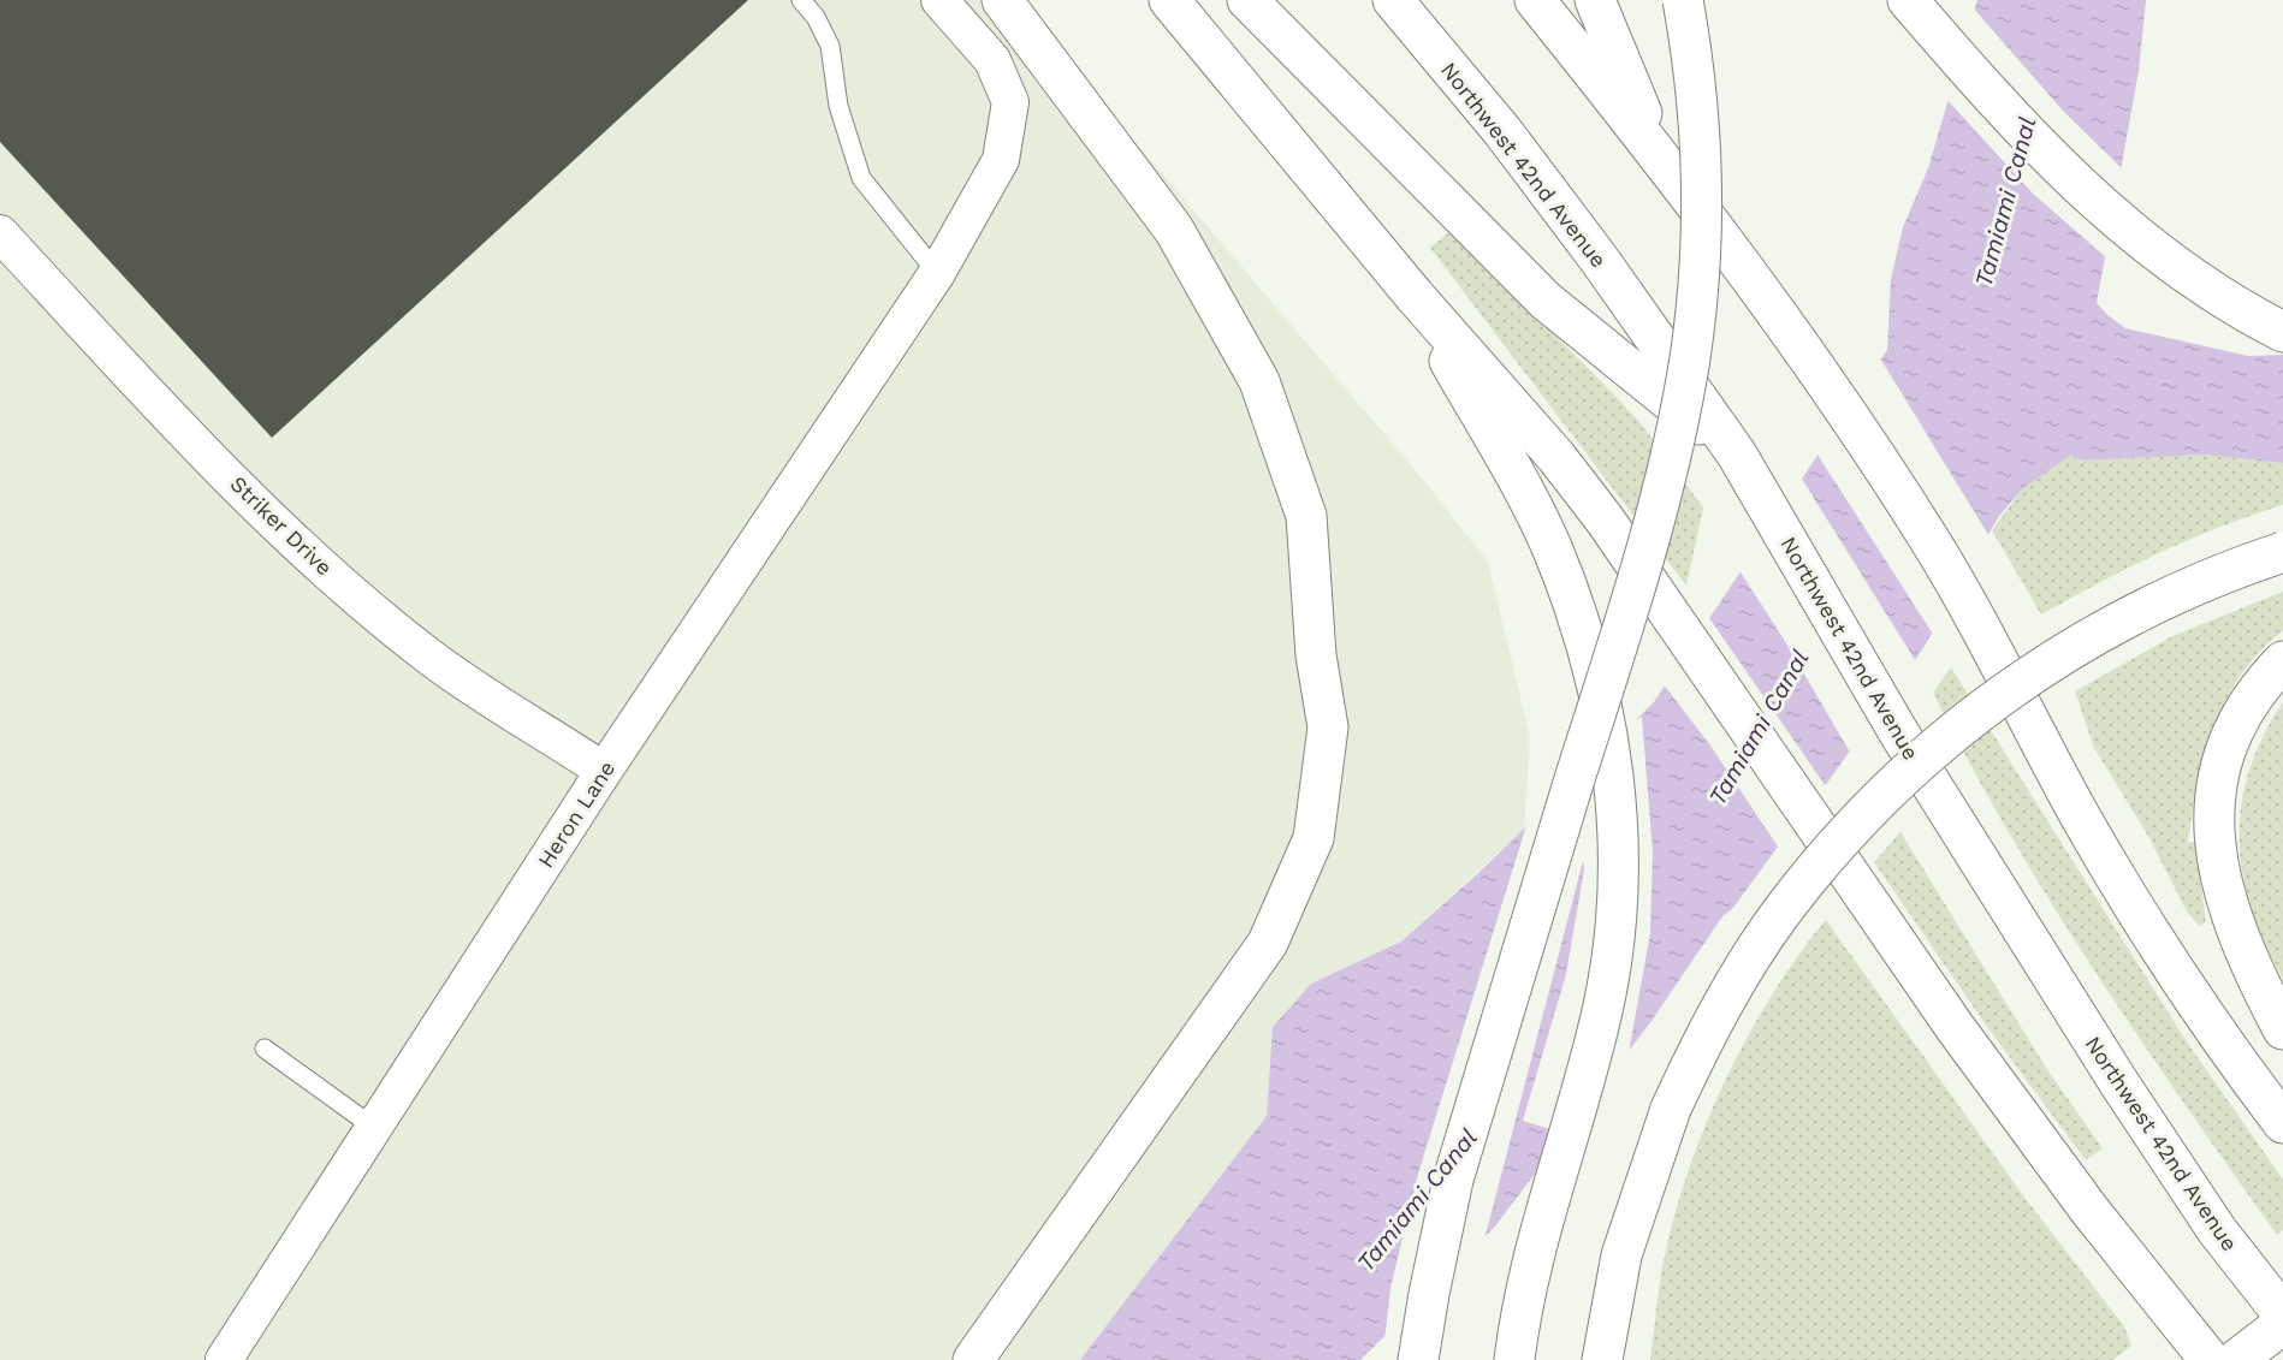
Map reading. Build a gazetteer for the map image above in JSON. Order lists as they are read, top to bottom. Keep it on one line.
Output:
{"streets":{"main road":["Northwest 42nd Avenue"],"street":["Striker Drive","Heron Lane"]},"crossings":[["Striker Drive","Heron Lane"]],"water":["Tamiami Canal"]}
